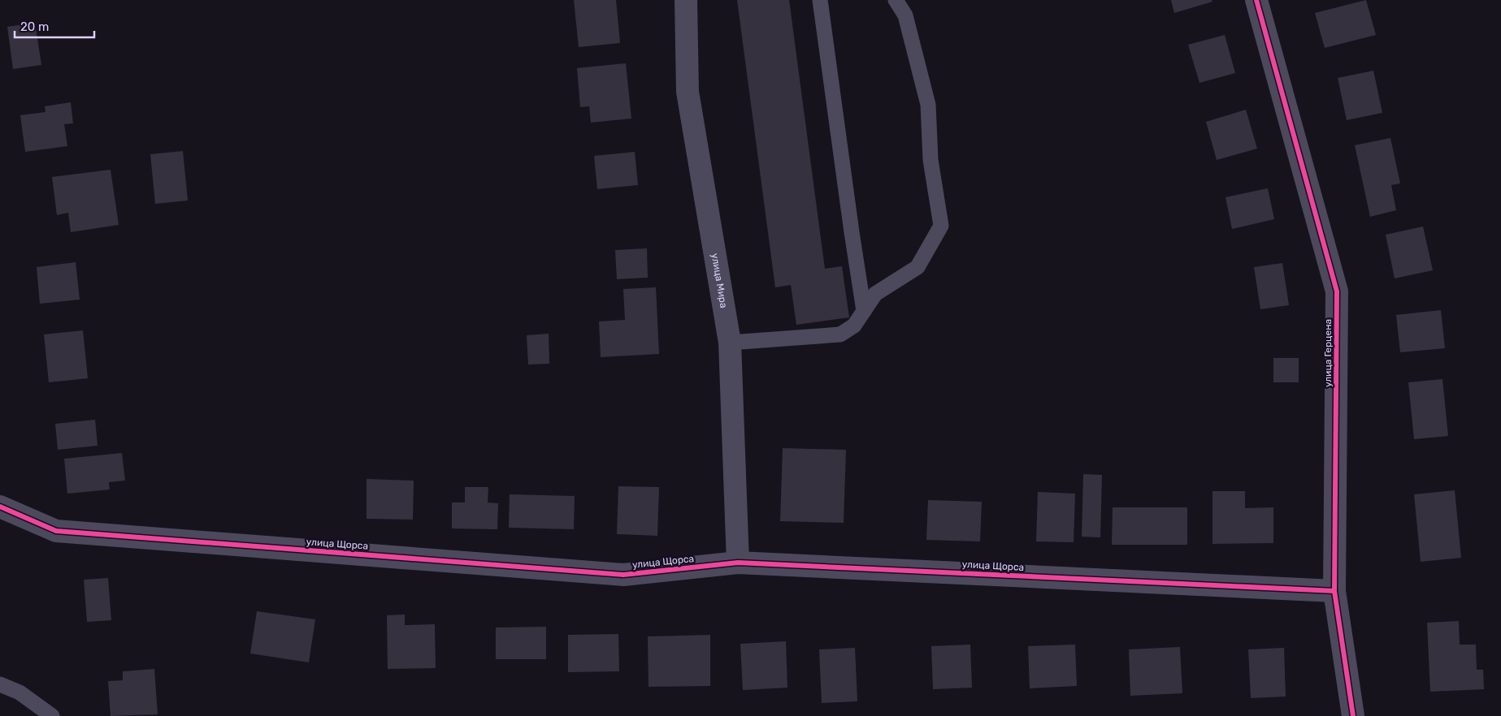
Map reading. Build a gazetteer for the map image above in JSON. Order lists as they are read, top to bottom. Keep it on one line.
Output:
{"streets":{"street":["улица Мира","улица Герцена","улица Щорса"]},"crossings":[["улица Мира","улица Щорса"],["улица Герцена","улица Щорса"]],"scale_bar":"20 m"}
